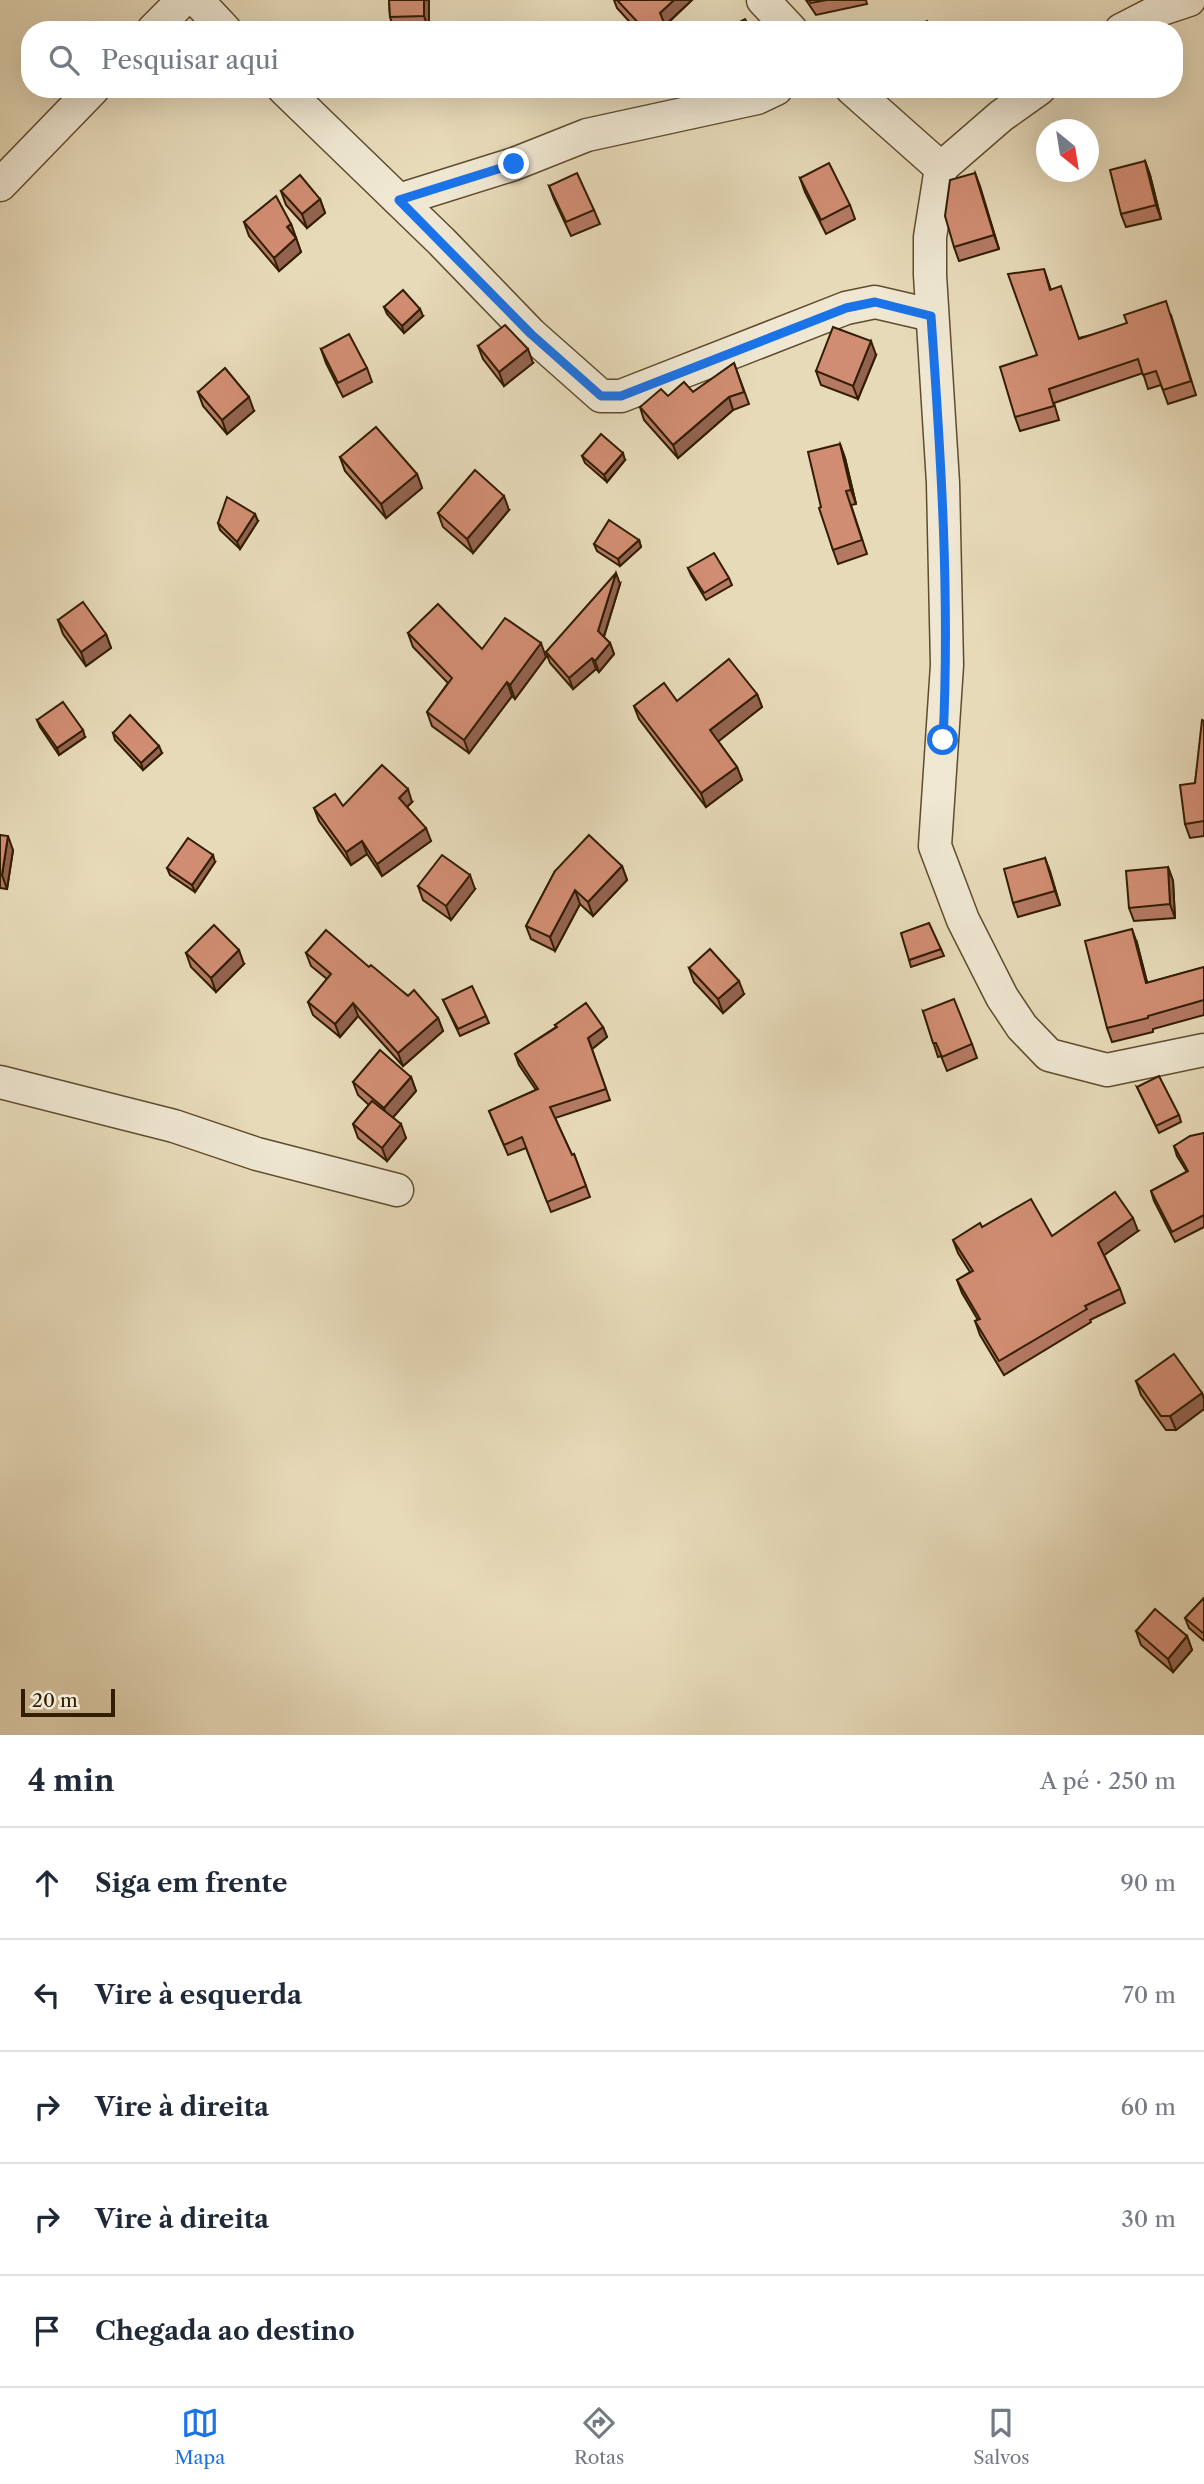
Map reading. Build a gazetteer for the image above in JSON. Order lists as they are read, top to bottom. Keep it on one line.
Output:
{"scale_bar":"20 m","north":"bottom right","page":{"search":"Pesquisar aqui","scale":"20 m","heading":["4 min","A pé · 250 m"],"list":[["Siga em frente","90 m"],["Vire à esquerda","70 m"],["Vire à direita","60 m"],["Vire à direita","30 m"],"Chegada ao destino"],"nav":["Mapa","Rotas","Salvos"]}}
